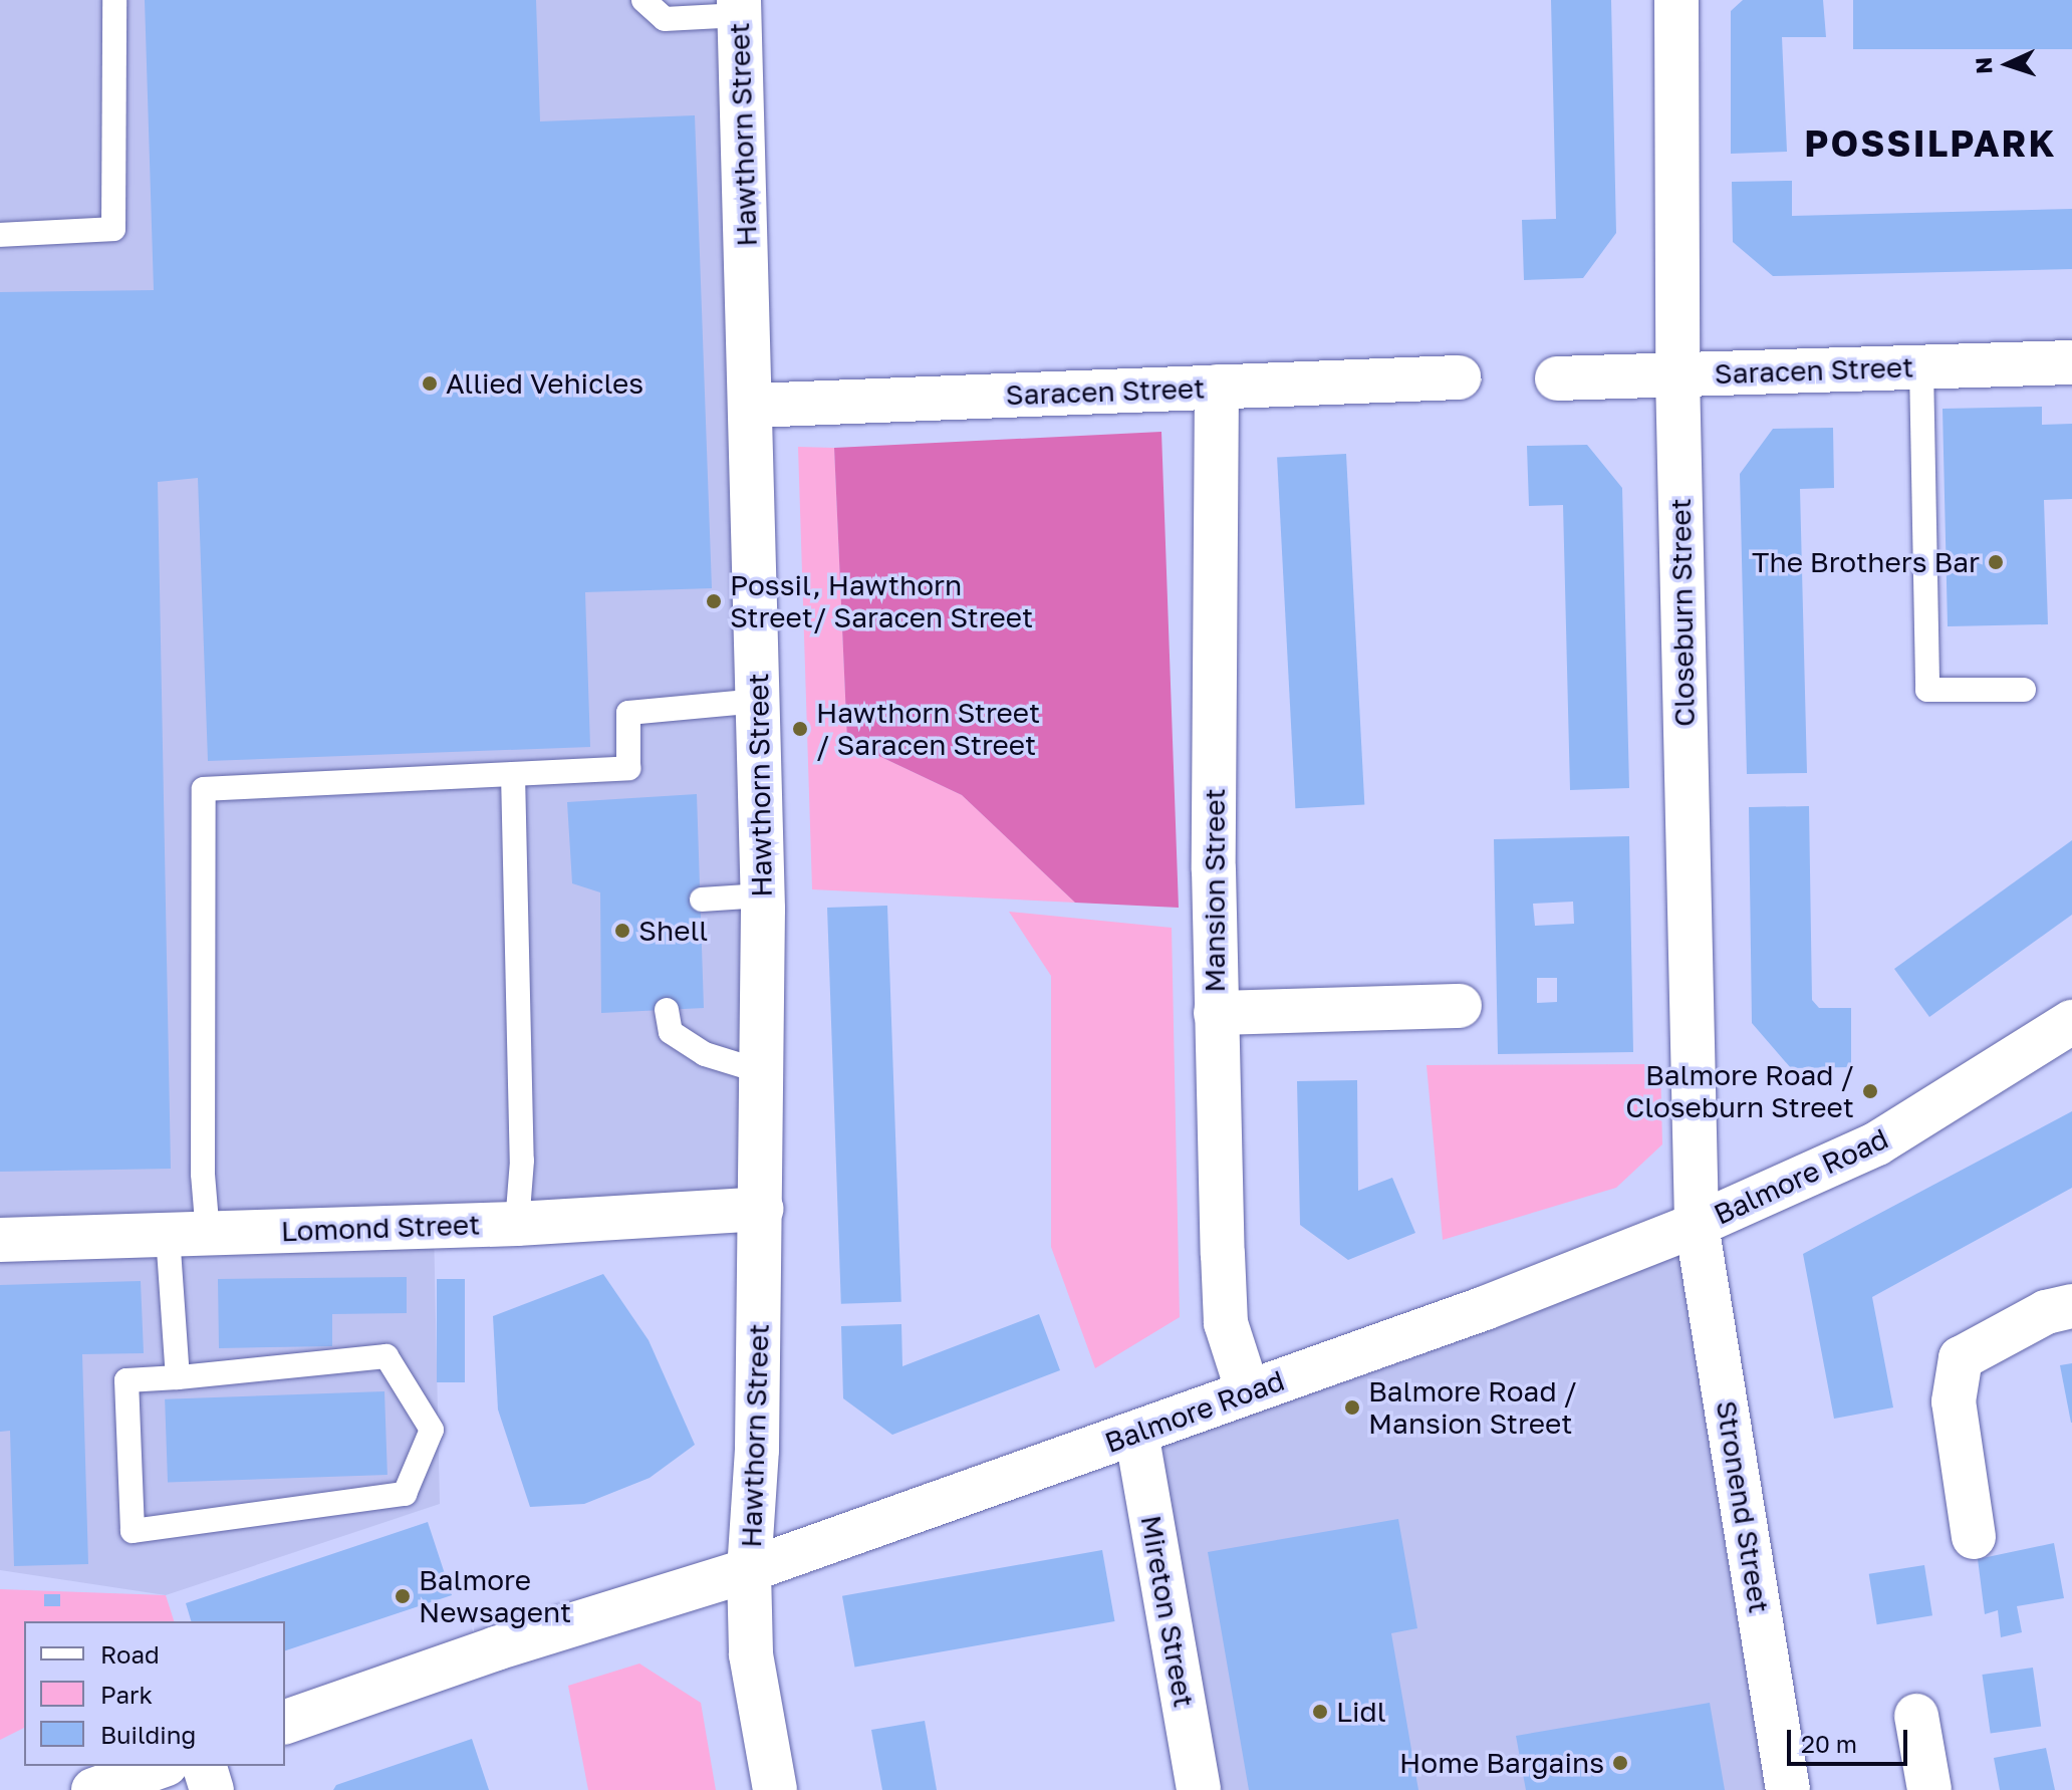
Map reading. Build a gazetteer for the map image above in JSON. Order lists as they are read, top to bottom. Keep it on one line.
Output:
{"streets":{"street":["Hawthorn Street","Saracen Street","Closeburn Street","Mansion Street","Balmore Road","Lomond Street","Stronend Street","Mireton Street"]},"crossings":[["Hawthorn Street","Saracen Street"],["Hawthorn Street","Balmore Road"],["Hawthorn Street","Lomond Street"],["Saracen Street","Closeburn Street"],["Saracen Street","Mansion Street"],["Closeburn Street","Balmore Road"],["Closeburn Street","Stronend Street"],["Mansion Street","Balmore Road"],["Balmore Road","Stronend Street"],["Balmore Road","Mireton Street"]],"districts":["POSSILPARK"],"places":["Allied Vehicles","The Brothers Bar","Possil, Hawthorn Street/ Saracen Street","Hawthorn Street / Saracen Street","Shell","Balmore Road / Closeburn Street","Balmore Road / Mansion Street","Balmore Newsagent","Lidl","Home Bargains"],"legend":["Road","Park","Building"],"scale_bar":"20 m","north":"left"}
